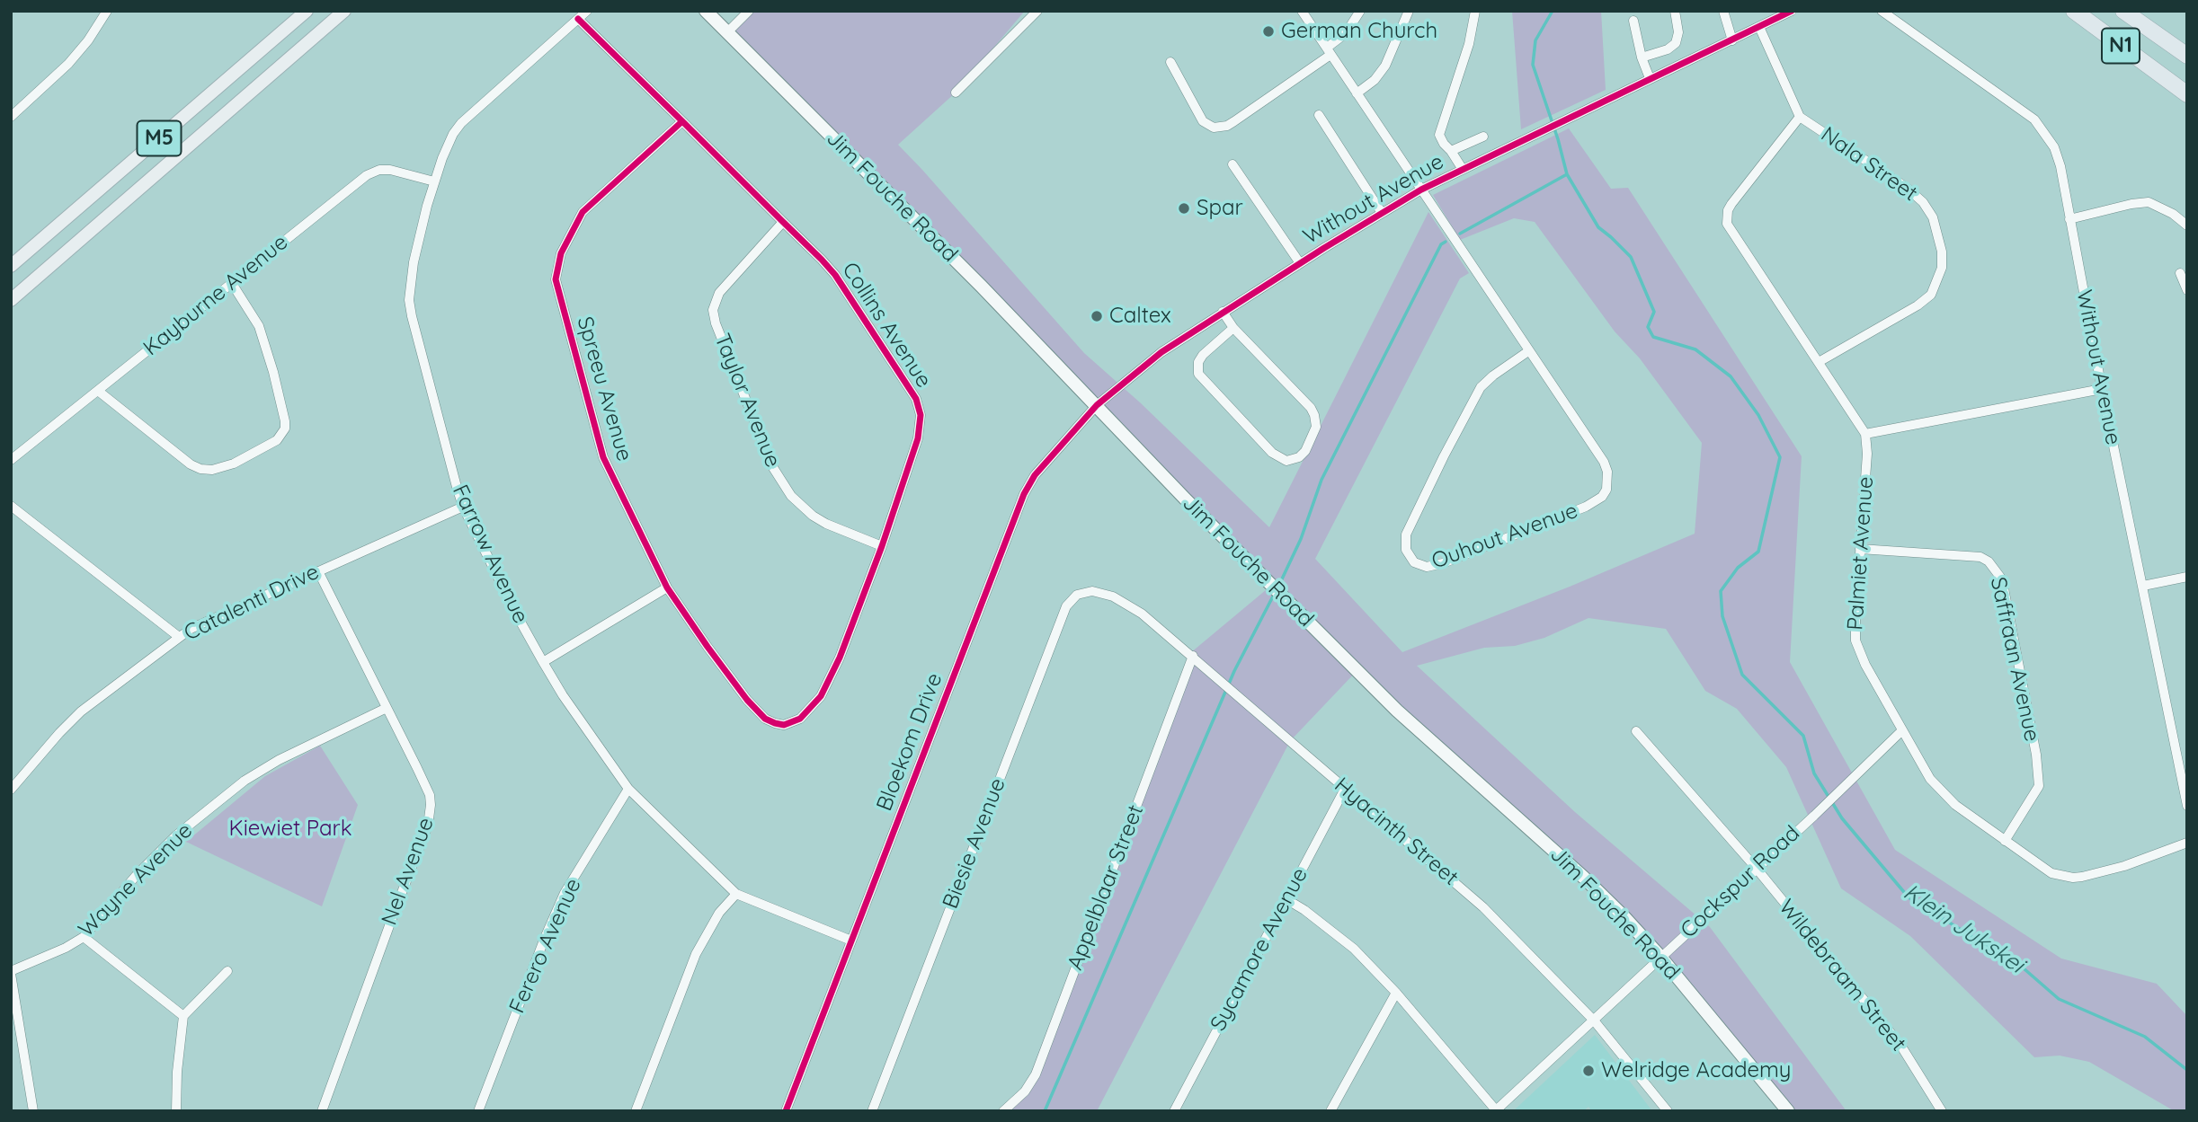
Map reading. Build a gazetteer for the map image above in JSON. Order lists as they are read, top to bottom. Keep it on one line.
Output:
{"streets":{"highway":["N1"],"main road":["M5"],"street":["Nala Street","Jim Fouche Road","Without Avenue","Kayburne Avenue","Collins Avenue","Spreeu Avenue","Taylor Avenue","Ouhout Avenue","Palmiet Avenue","Farrow Avenue","Catalenti Drive","Saffraan Avenue","Bloekom Drive","Hyacinth Street","Biesie Avenue","Nel Avenue","Wayne Avenue","Cockspur Road","Appelblaar Street","Ferero Avenue","Sycamore Avenue","Wildebraam Street"]},"crossings":[["Nala Street","Without Avenue"],["Jim Fouche Road","Without Avenue"],["Jim Fouche Road","Bloekom Drive"],["Jim Fouche Road","Cockspur Road"],["Without Avenue","Ouhout Avenue"],["Without Avenue","Bloekom Drive"],["Kayburne Avenue","Farrow Avenue"],["Collins Avenue","Spreeu Avenue"],["Collins Avenue","Taylor Avenue"],["Collins Avenue","Farrow Avenue"],["Palmiet Avenue","Saffraan Avenue"],["Palmiet Avenue","Cockspur Road"],["Farrow Avenue","Catalenti Drive"],["Farrow Avenue","Bloekom Drive"],["Farrow Avenue","Ferero Avenue"],["Catalenti Drive","Nel Avenue"],["Hyacinth Street","Biesie Avenue"],["Hyacinth Street","Cockspur Road"],["Hyacinth Street","Appelblaar Street"],["Hyacinth Street","Sycamore Avenue"],["Nel Avenue","Wayne Avenue"],["Cockspur Road","Wildebraam Street"]],"water":["Klein Jukskei"],"parks":["Kiewiet Park"],"places":["German Church","Spar","Caltex","Welridge Academy"]}
